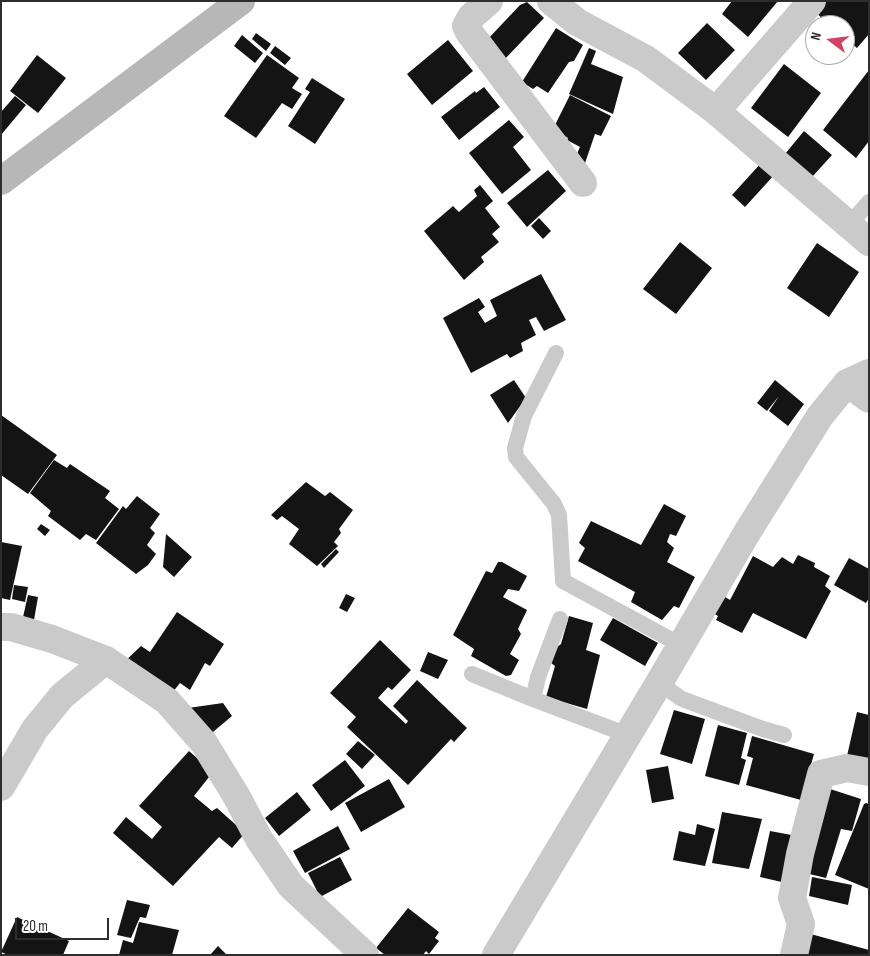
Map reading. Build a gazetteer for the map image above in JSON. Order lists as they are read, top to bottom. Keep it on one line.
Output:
{"scale_bar":"20 m","north":"left"}
